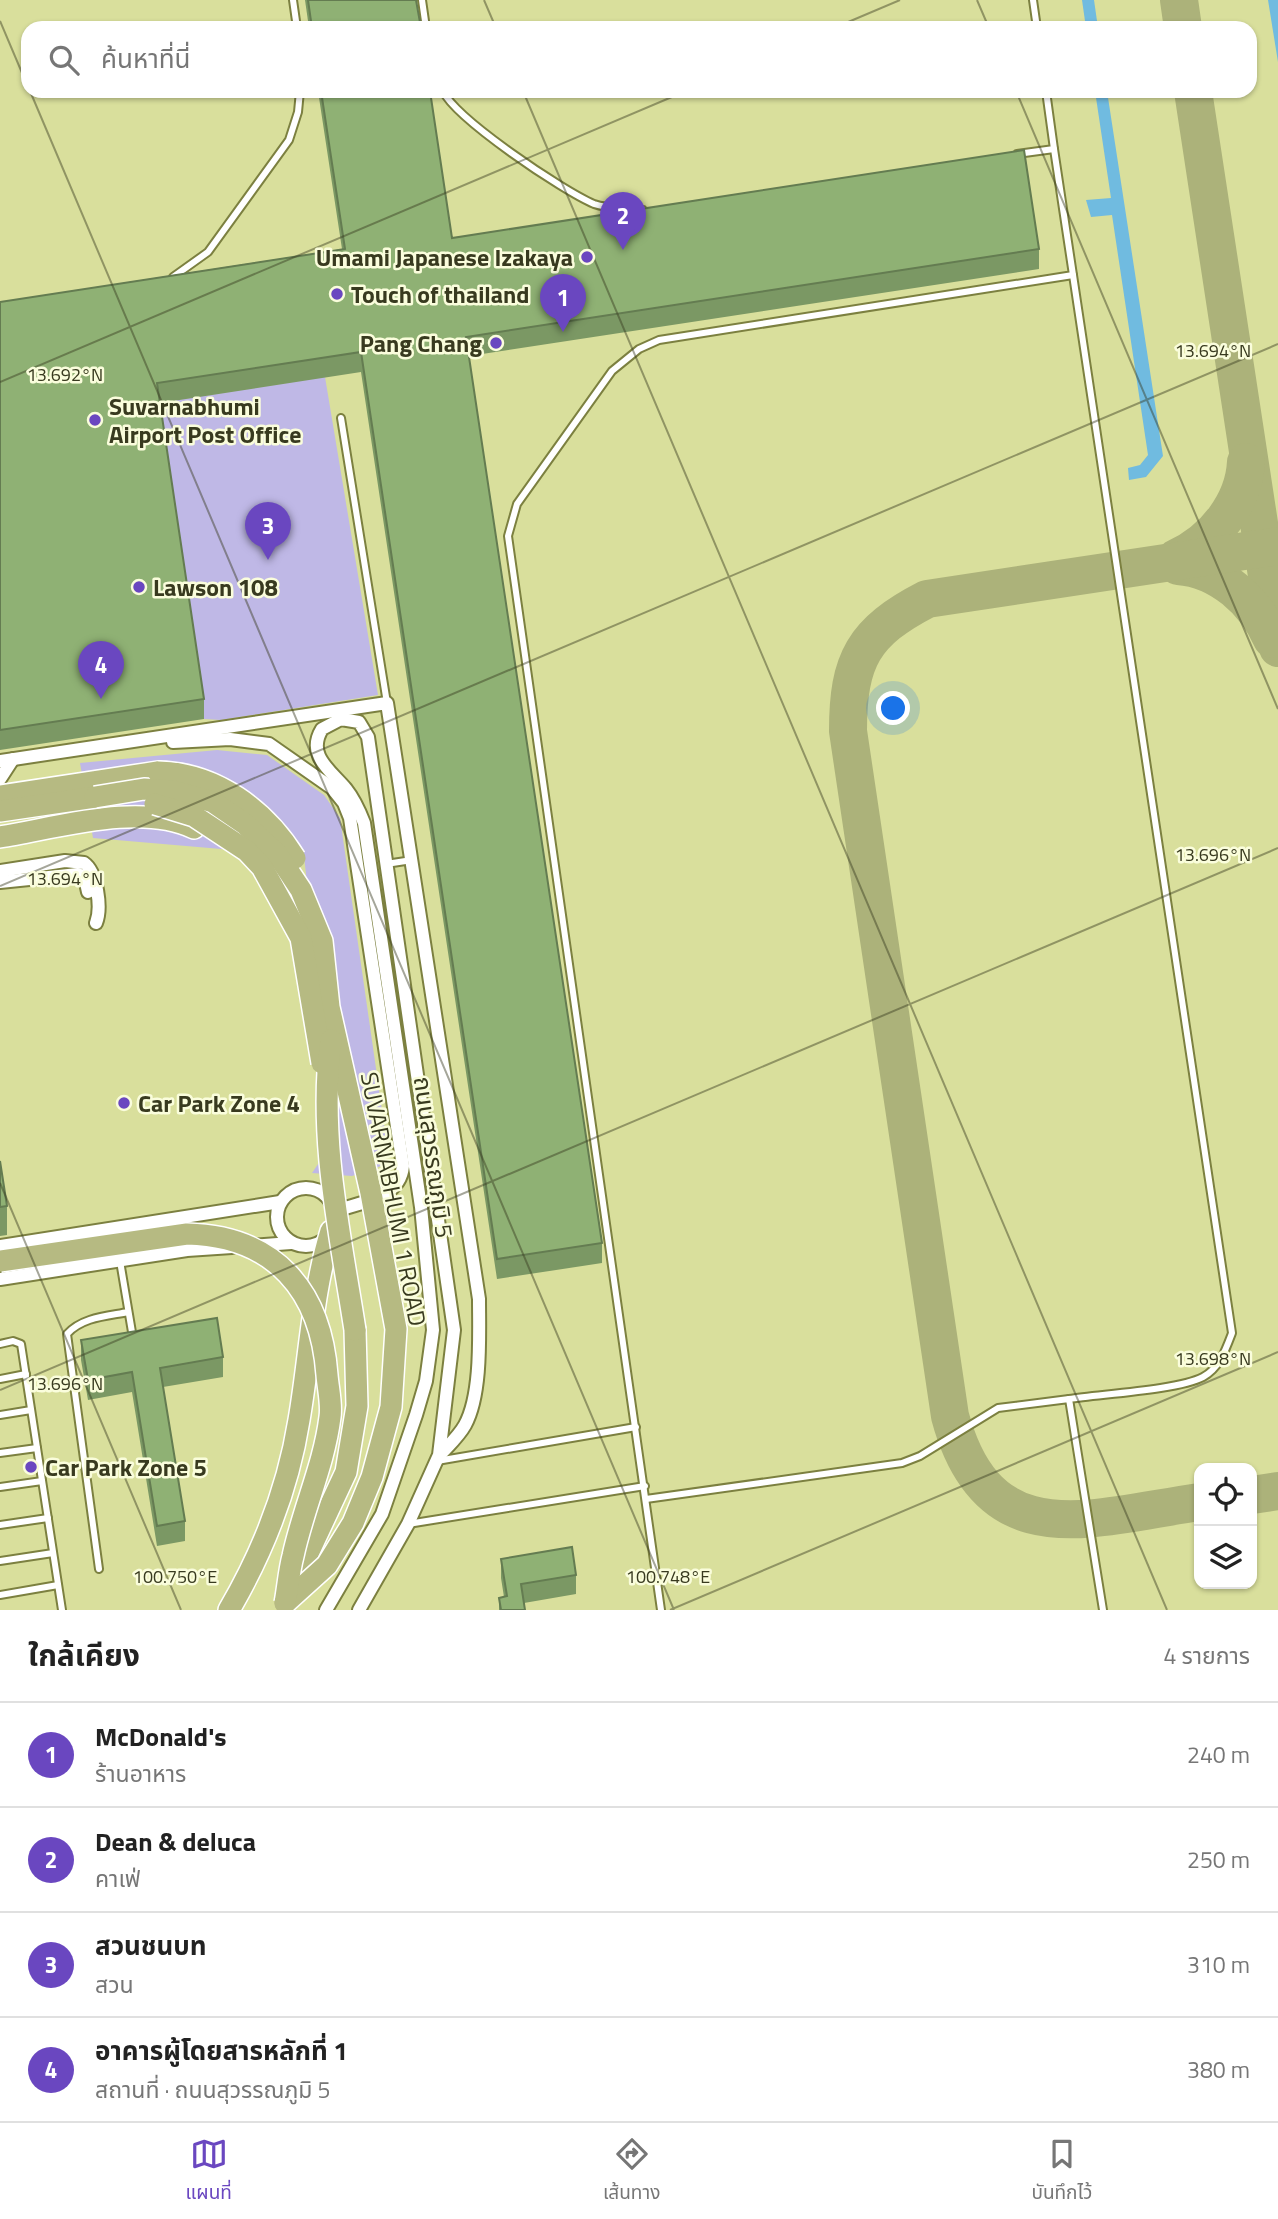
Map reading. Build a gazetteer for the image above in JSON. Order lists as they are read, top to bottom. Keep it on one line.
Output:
{"streets":{"highway":["SUVARNABHUMI 1 ROAD"],"street":["ถนนสุวรรณภูมิ 5"]},"places":["Umami Japanese Izakaya","Touch of thailand","Pang Chang","Suvarnabhumi Airport Post Office","Lawson 108","Car Park Zone 4","Car Park Zone 5"],"page":{"search":"ค้นหาที่นี่","pins":["2","1","3","4"],"heading":["ใกล้เคียง","4 รายการ"],"list":[{"mark":"1","name":"McDonald's","note":"ร้านอาหาร","value":"240 m"},{"mark":"2","name":"Dean & deluca","note":"คาเฟ่","value":"250 m"},{"mark":"3","name":"สวนชนบท","note":"สวน","value":"310 m"},{"mark":"4","name":"อาคารผู้โดยสารหลักที่ 1","note":"สถานที่ · ถนนสุวรรณภูมิ 5","value":"380 m"}],"nav":["แผนที่","เส้นทาง","บันทึกไว้"]},"coordinates":["13.694°N","13.692°N","13.696°N","13.698°N","100.750°E","100.748°E"]}
